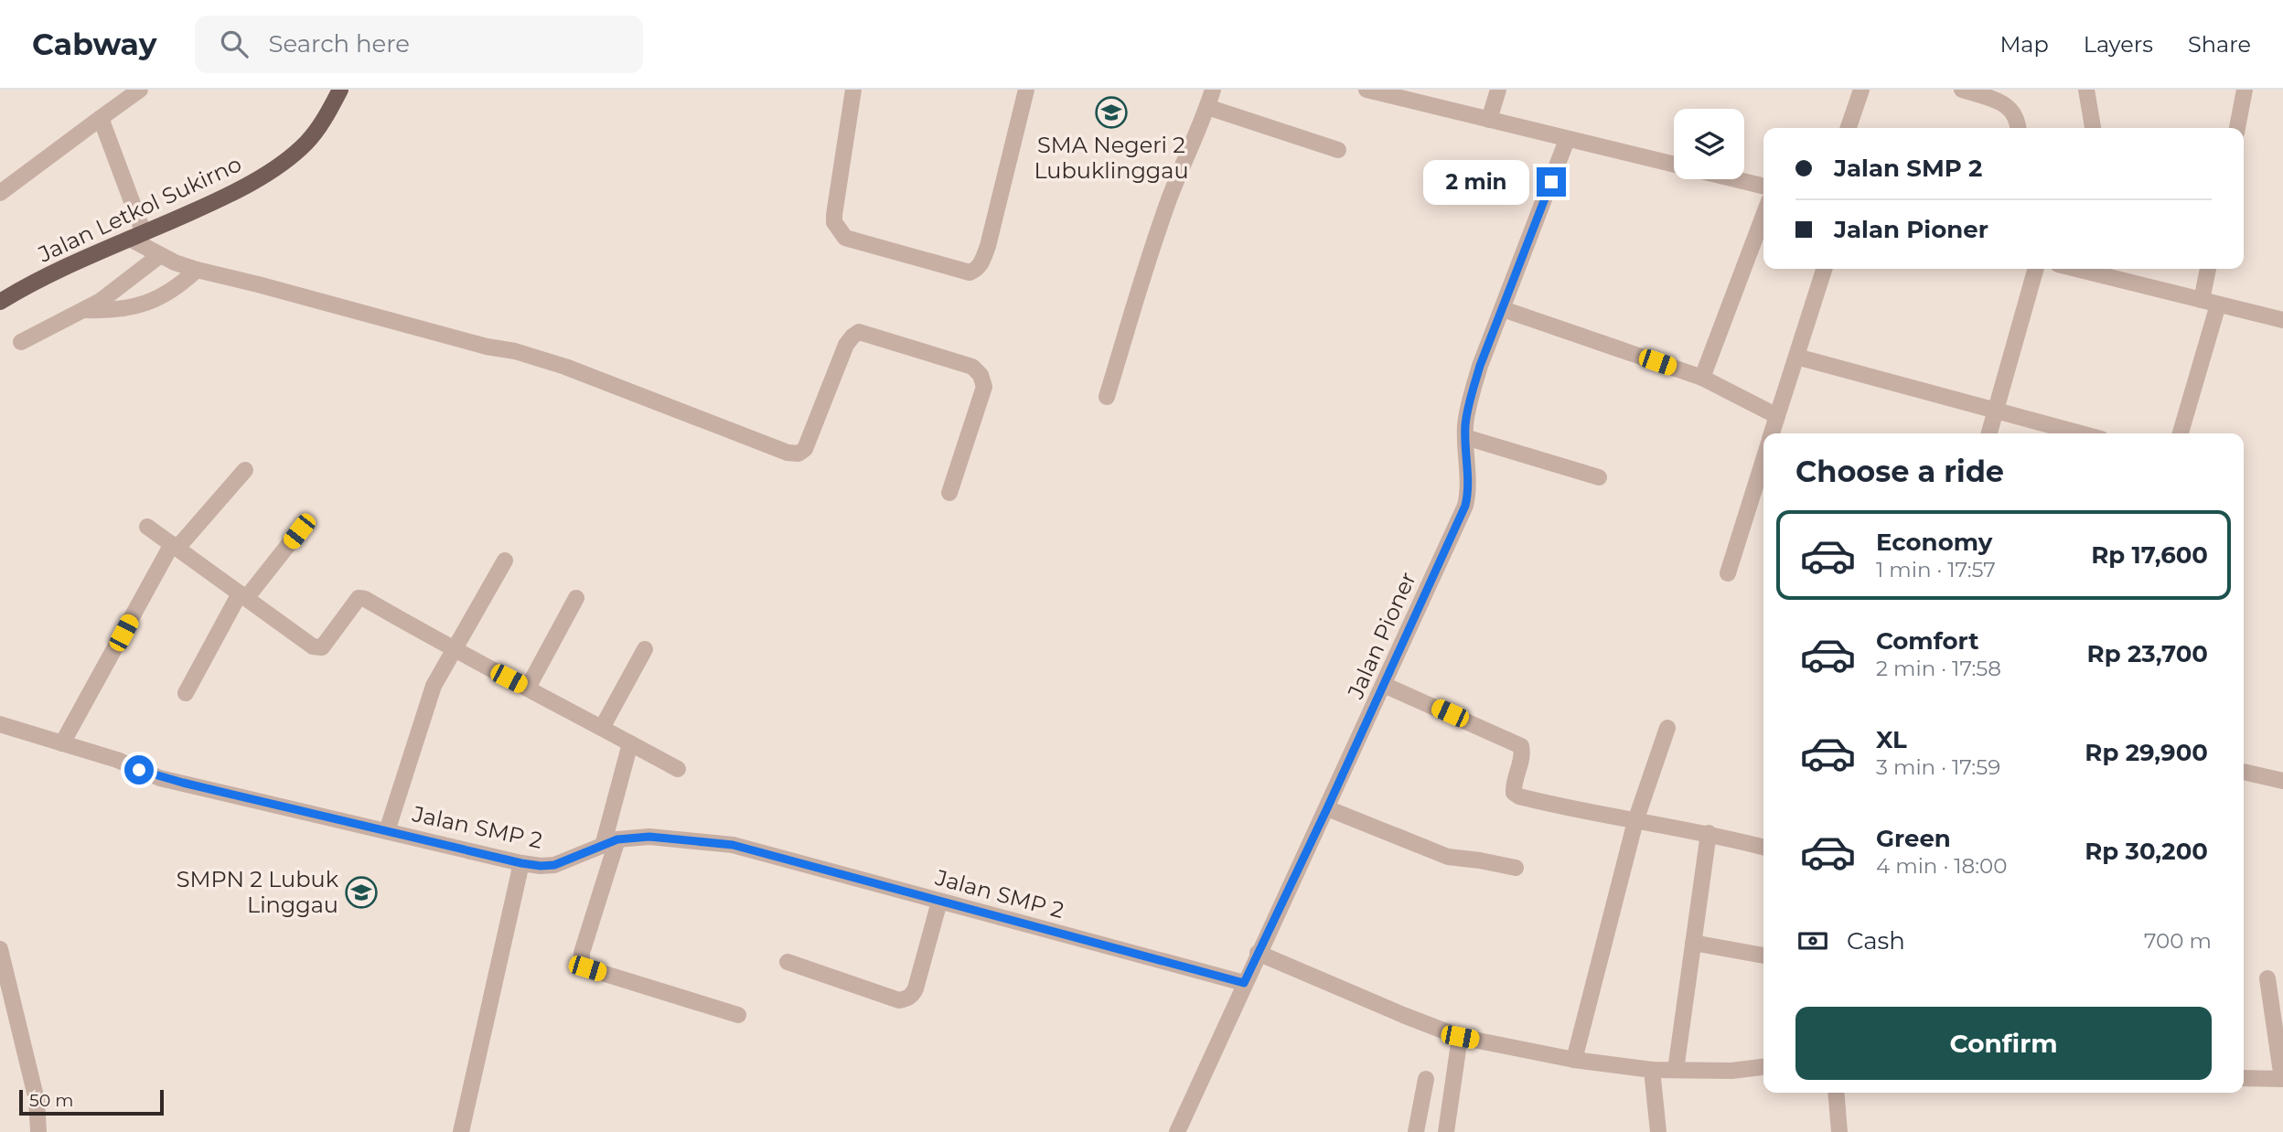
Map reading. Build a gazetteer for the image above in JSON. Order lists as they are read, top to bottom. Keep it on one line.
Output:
{"streets":{"main road":["Jalan Letkol Sukirno"],"street":["Jalan Pioner","Jalan SMP 2"]},"crossings":[["Jalan Pioner","Jalan SMP 2"]],"places":{"school or university":["SMA Negeri 2 Lubuklinggau","SMPN 2 Lubuk Linggau"]},"scale_bar":"50 m","page":{"header":"Cabway","search":"Search here","nav":["Map","Layers","Share"],"banner":["Jalan SMP 2","Jalan Pioner"],"bubble":"2 min","heading":"Choose a ride","list":[{"name":"Economy","note":"1 min · 17:57","value":"Rp 17,600"},{"name":"Comfort","note":"2 min · 17:58","value":"Rp 23,700"},{"name":"XL","note":"3 min · 17:59","value":"Rp 29,900"},{"name":"Green","note":"4 min · 18:00","value":"Rp 30,200"}],"pay":["Cash","700 m"],"buttons":"Confirm","scale":"50 m"}}
